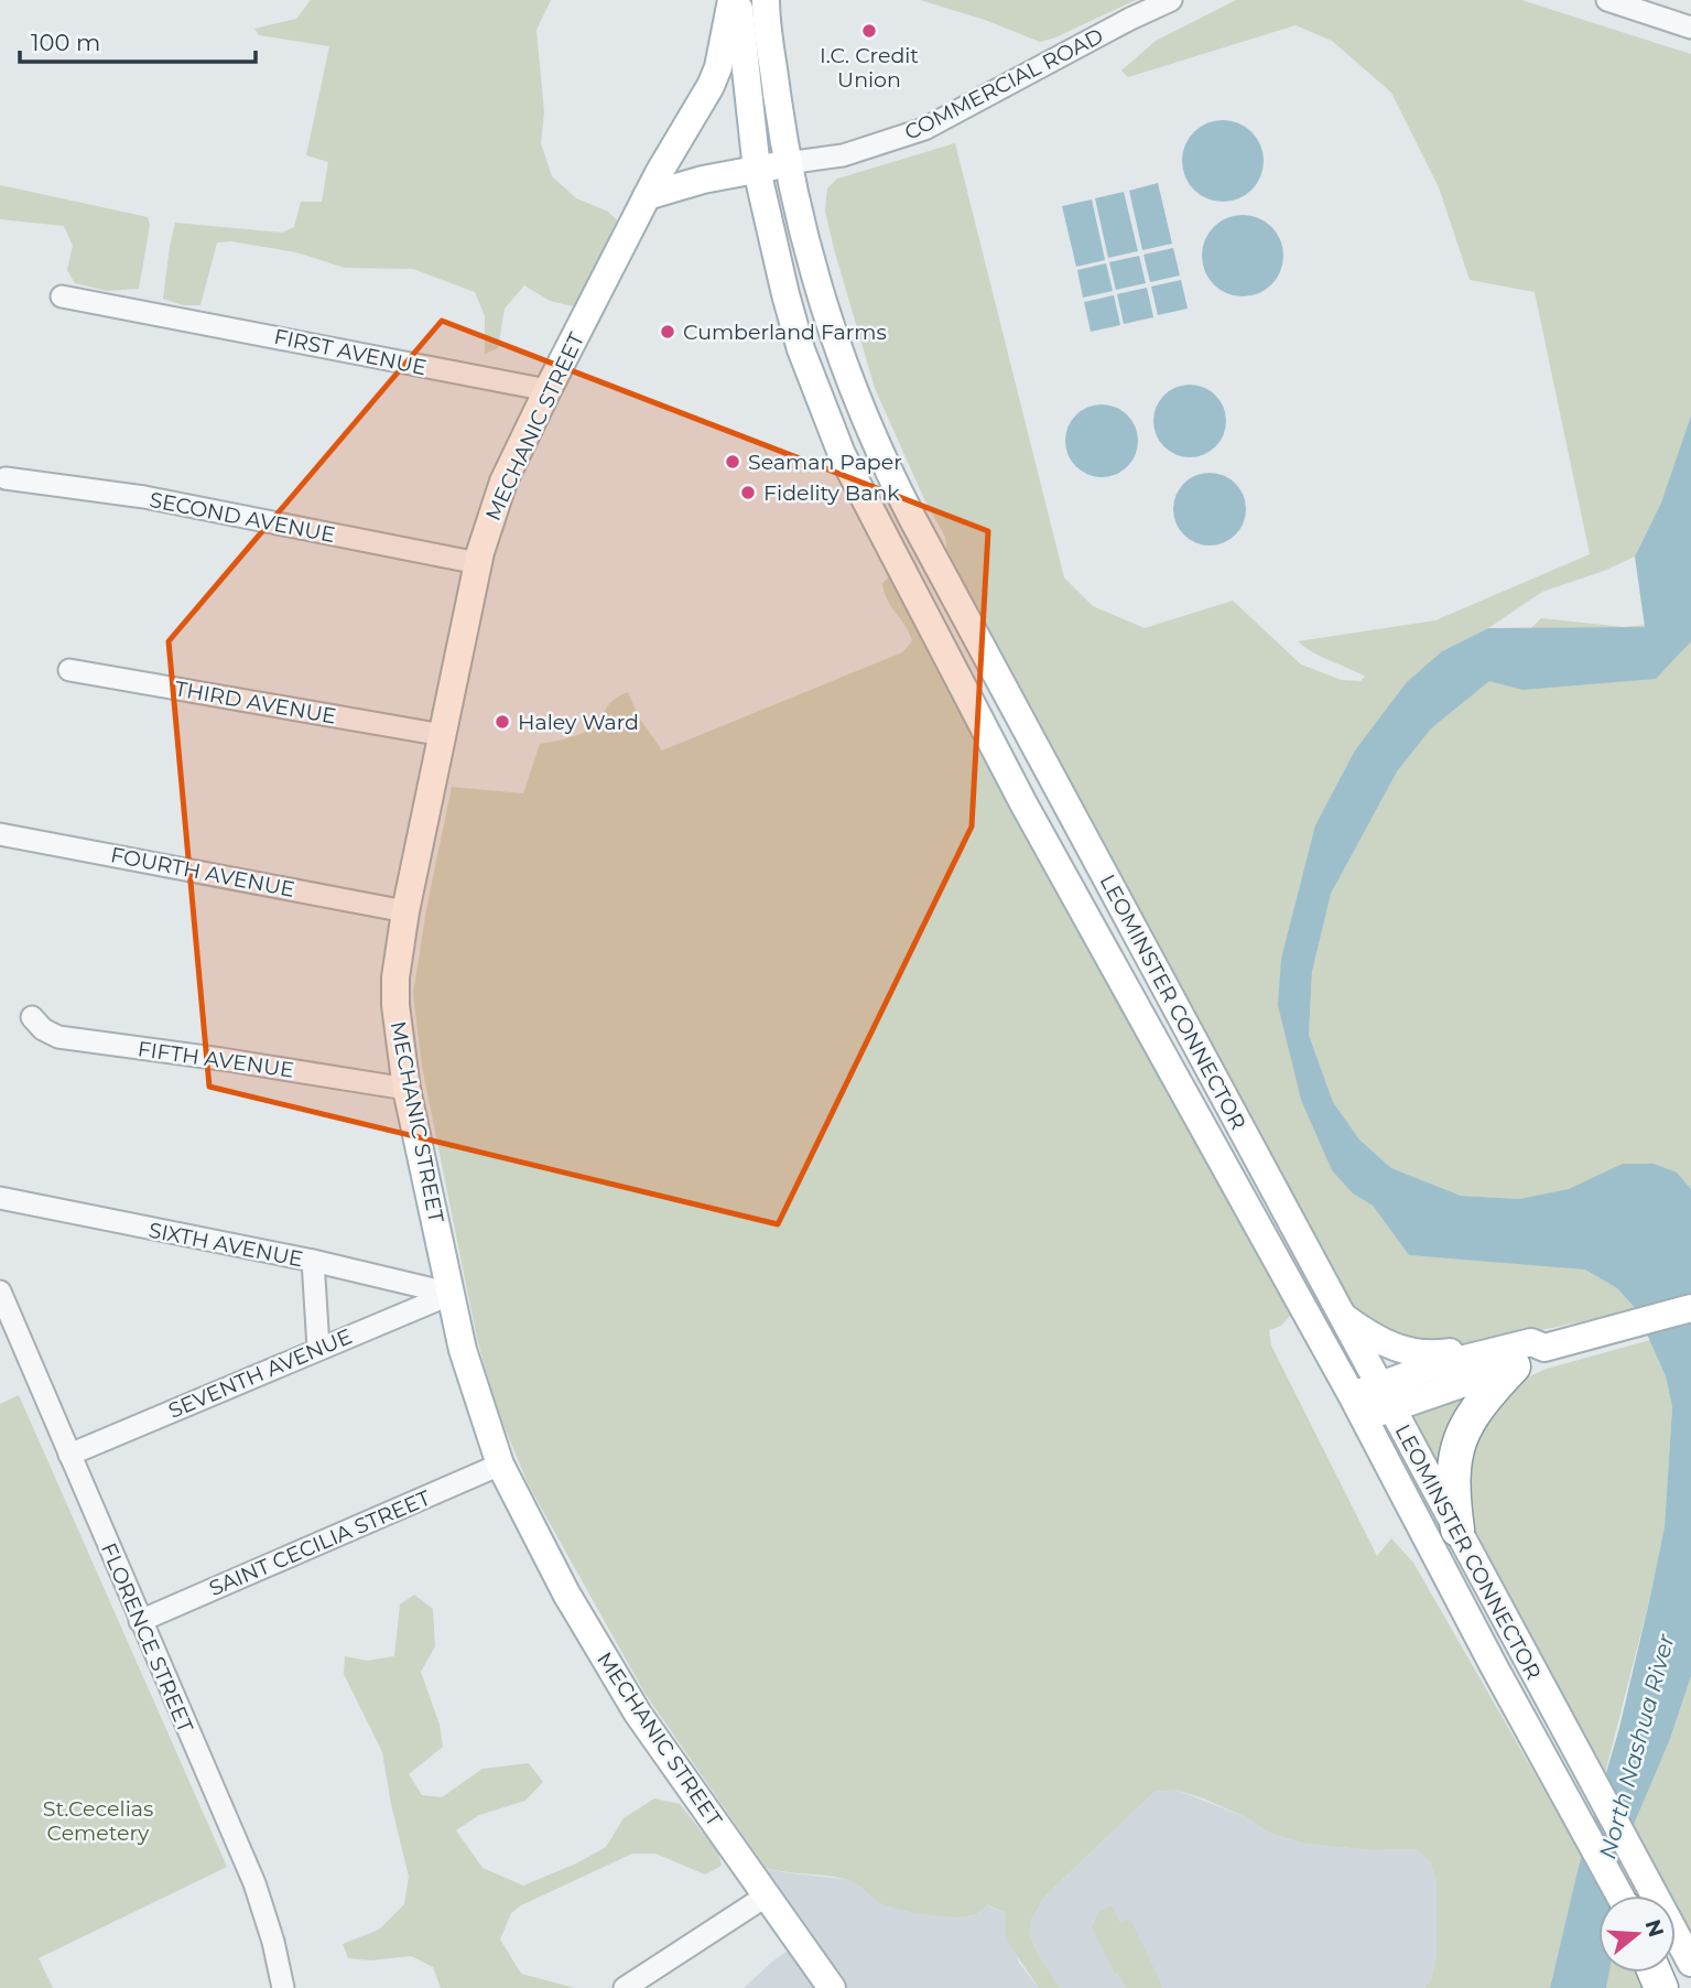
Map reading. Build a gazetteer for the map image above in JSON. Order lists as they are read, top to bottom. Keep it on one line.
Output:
{"streets":{"main road":["MECHANIC STREET","LEOMINSTER CONNECTOR"],"street":["COMMERCIAL ROAD","FIRST AVENUE","SECOND AVENUE","THIRD AVENUE","FOURTH AVENUE","FIFTH AVENUE","SIXTH AVENUE","SEVENTH AVENUE","SAINT CECILIA STREET","FLORENCE STREET"]},"crossings":[["COMMERCIAL ROAD","LEOMINSTER CONNECTOR"],["FIRST AVENUE","MECHANIC STREET"],["MECHANIC STREET","SECOND AVENUE"],["MECHANIC STREET","THIRD AVENUE"],["MECHANIC STREET","FOURTH AVENUE"],["MECHANIC STREET","FIFTH AVENUE"],["MECHANIC STREET","SIXTH AVENUE"],["MECHANIC STREET","SEVENTH AVENUE"],["MECHANIC STREET","SAINT CECILIA STREET"],["SIXTH AVENUE","SEVENTH AVENUE"],["SEVENTH AVENUE","FLORENCE STREET"],["SAINT CECILIA STREET","FLORENCE STREET"]],"water":["North Nashua River"],"parks":["St.Cecelias Cemetery"],"places":["I.C. Credit Union","Cumberland Farms","Seaman Paper","Fidelity Bank","Haley Ward"],"scale_bar":"100 m","north":"right"}
